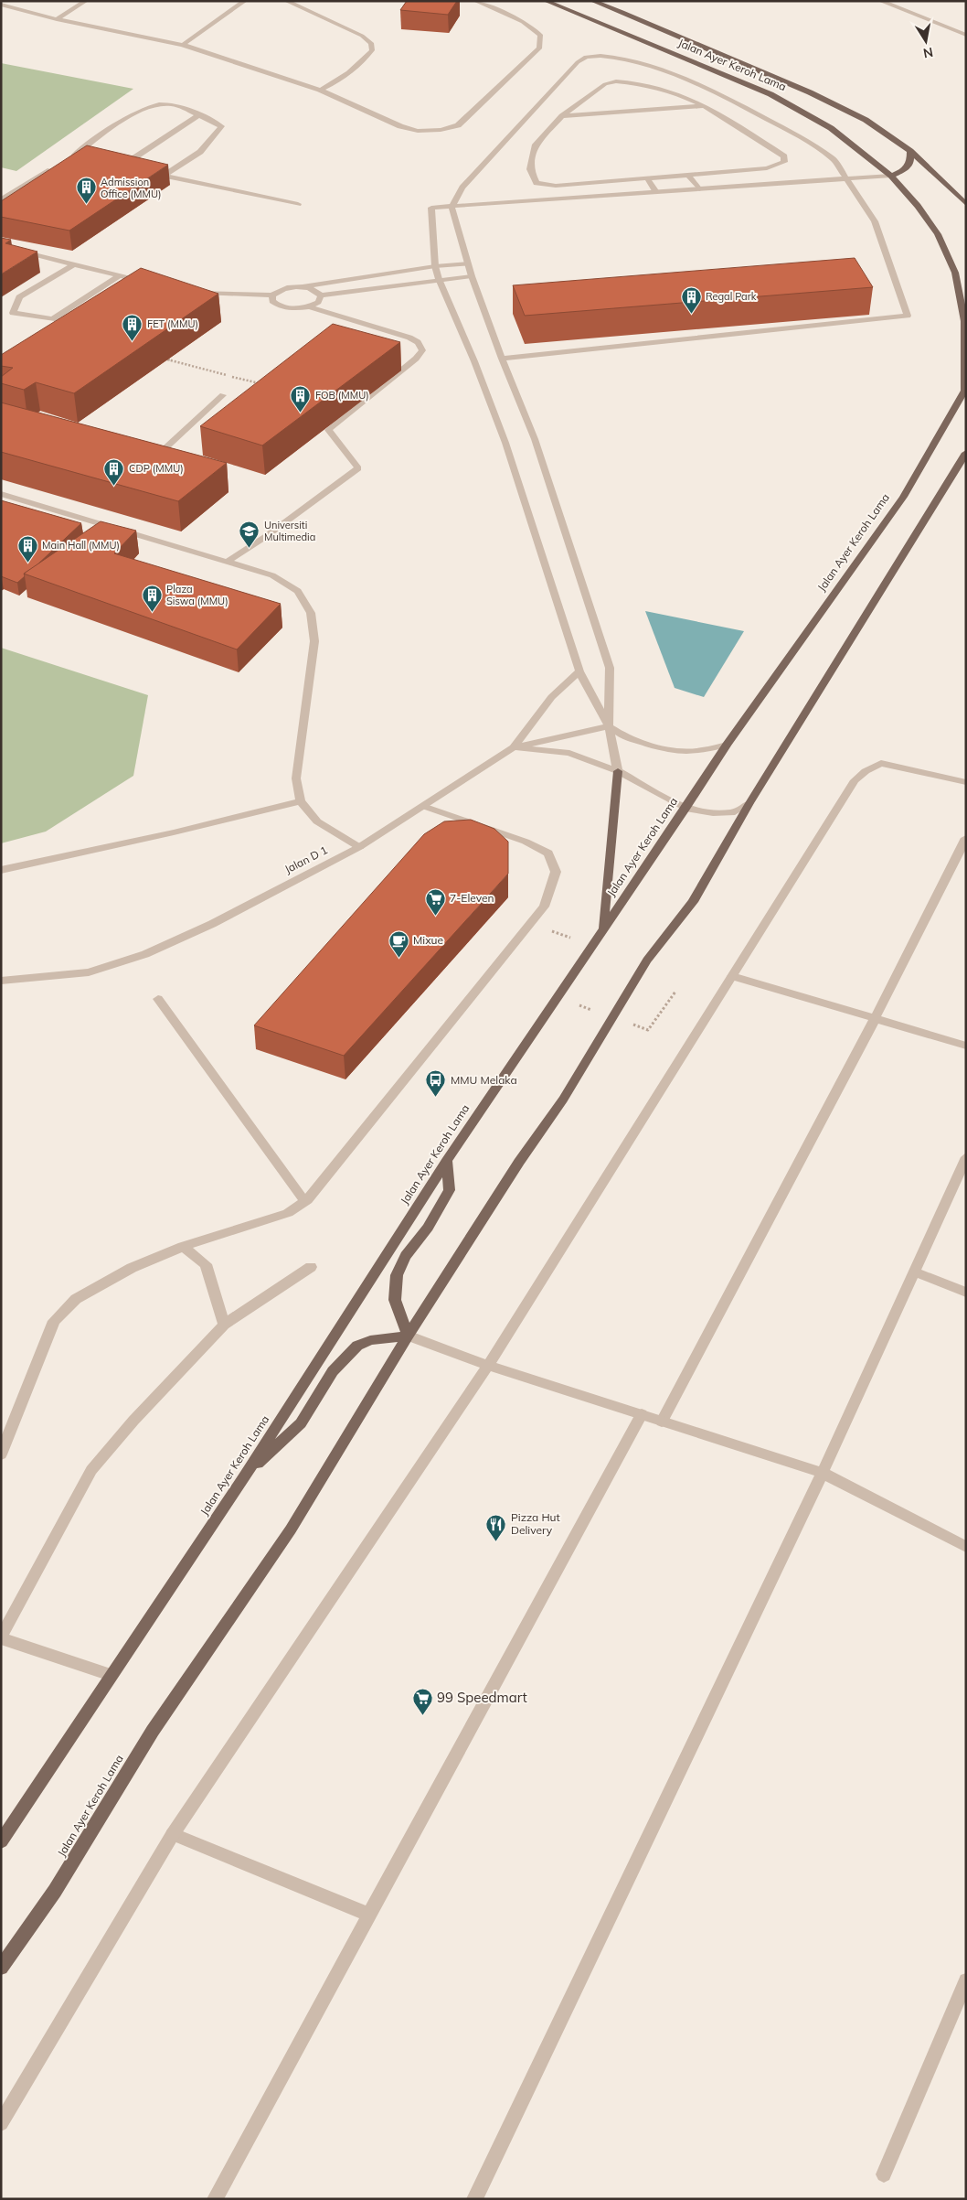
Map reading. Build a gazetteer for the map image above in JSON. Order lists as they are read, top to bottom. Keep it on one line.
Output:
{"streets":{"main road":["Jalan Ayer Keroh Lama"],"street":["Jalan D 1"]},"places":{"building":["Admission Office (MMU)","Regal Park","FET (MMU)","FOB (MMU)","CDP (MMU)","Main Hall (MMU)","Plaza Siswa (MMU)"],"school or university":["Universiti Multimedia"],"supermarket":["7-Eleven","99 Speedmart"],"cafe":["Mixue"],"bus stop":["MMU Melaka"],"restaurant":["Pizza Hut Delivery"]},"north":"bottom"}
